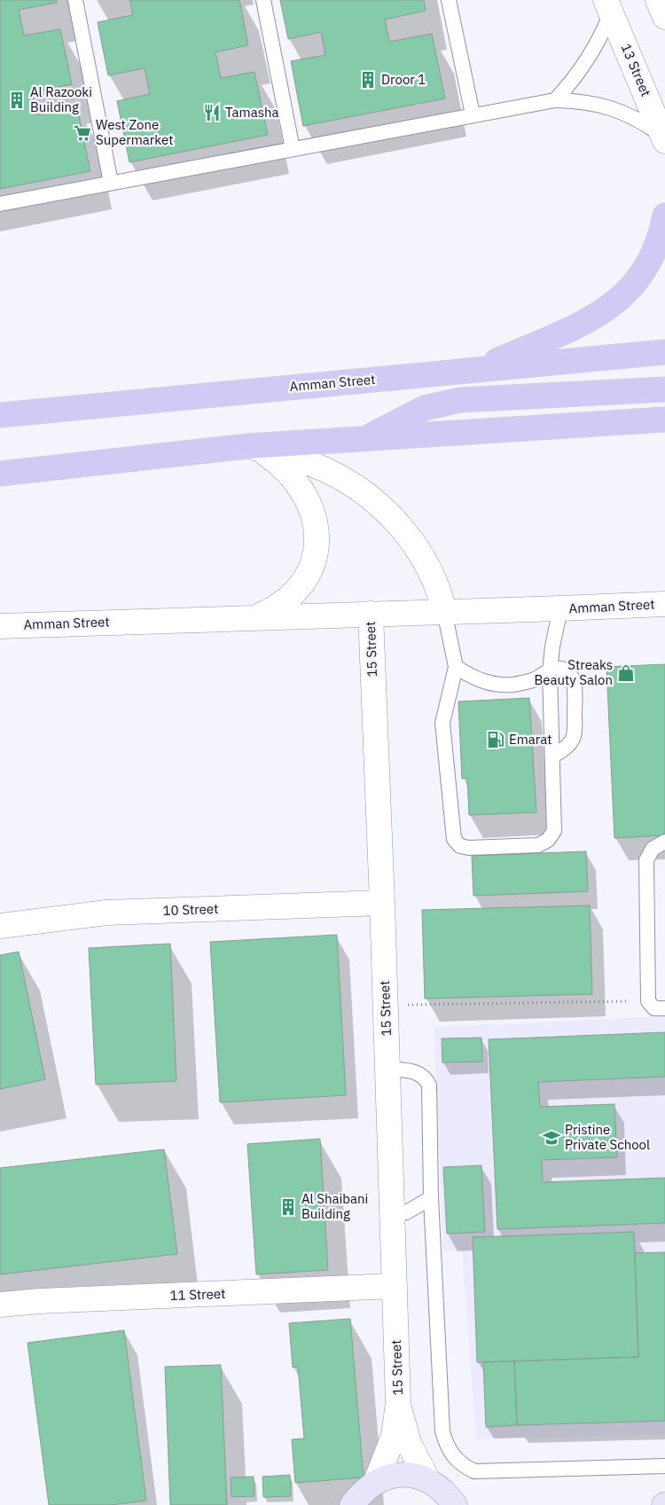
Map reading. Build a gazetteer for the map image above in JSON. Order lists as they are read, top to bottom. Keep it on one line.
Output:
{"streets":{"main road":["Amman Street"],"street":["13 Street","15 Street","10 Street","11 Street"]},"crossings":[["Amman Street","15 Street"],["15 Street","10 Street"],["15 Street","11 Street"]],"places":{"building":["Droor 1","Al Razooki Building","Al Shaibani Building"],"restaurant":["Tamasha"],"supermarket":["West Zone Supermarket"],"shop":["Streaks Beauty Salon"],"fuel station":["Emarat"],"school or university":["Pristine Private School"]}}
